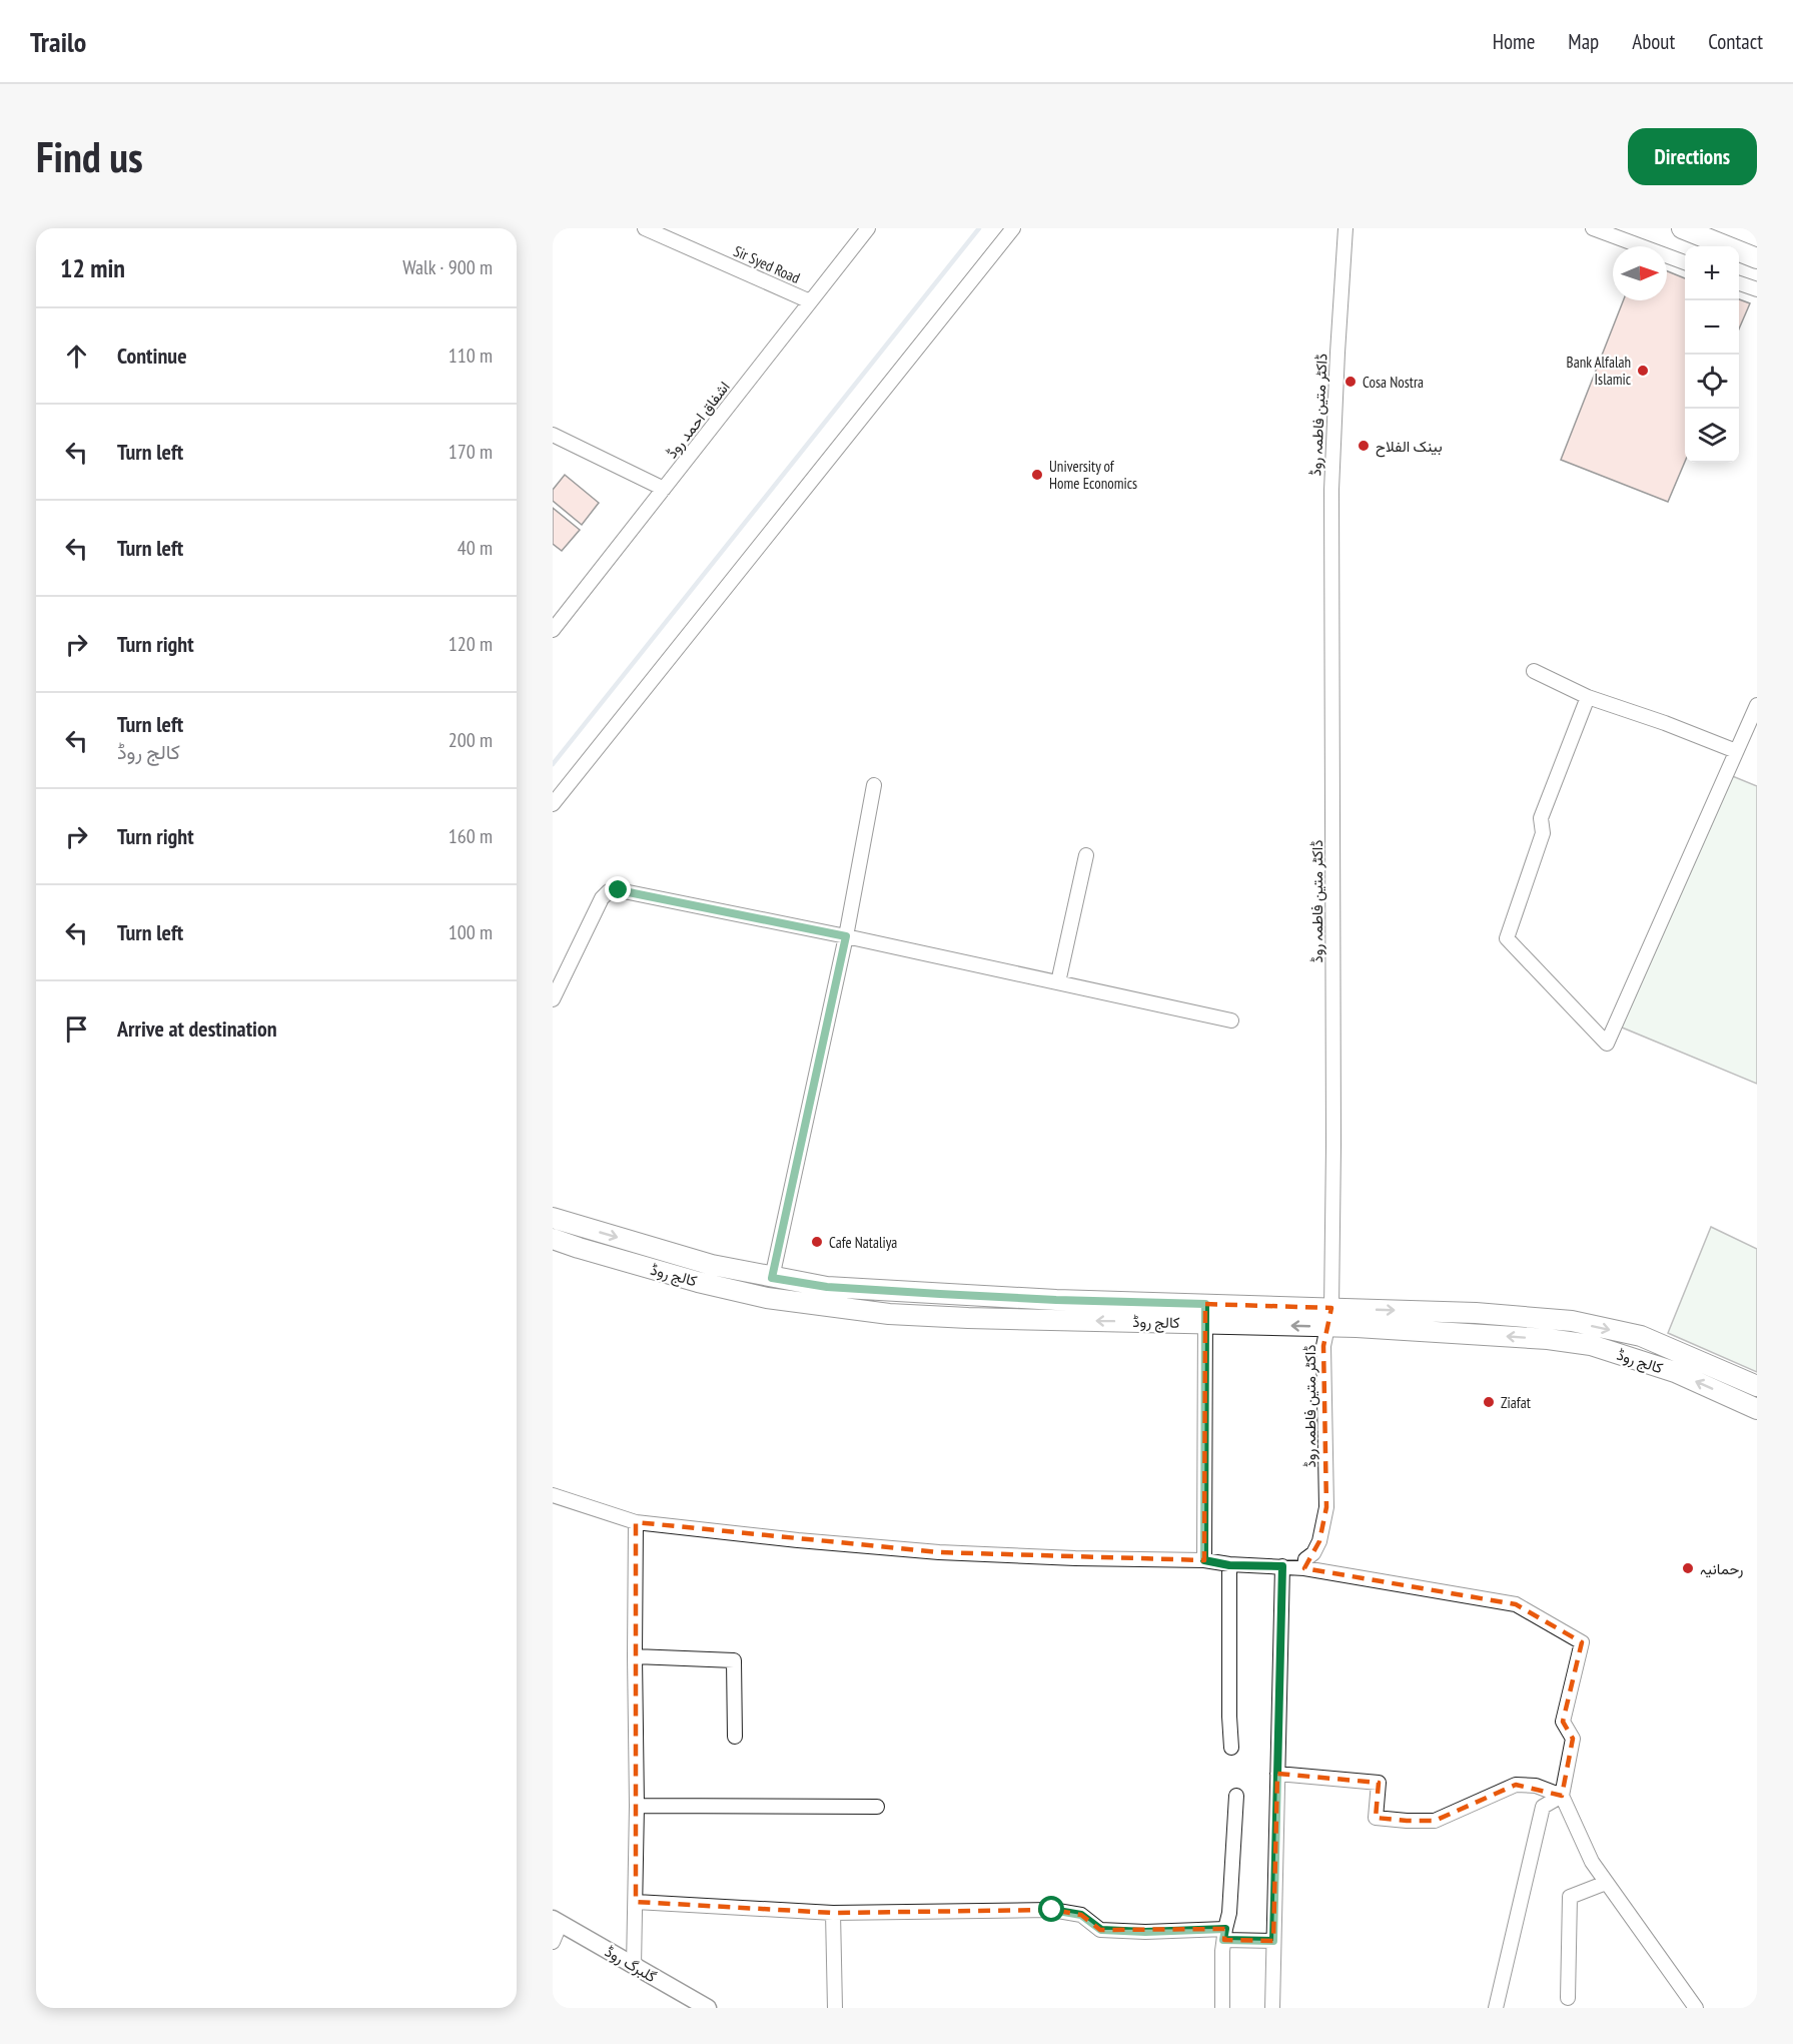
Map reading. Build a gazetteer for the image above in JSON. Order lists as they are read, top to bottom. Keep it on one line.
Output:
{"streets":{"main road":["کالج روڈ"],"street":["Sir Syed Road","ڈاکٹر متین فاطمہ روڈ","اشفاق احمد روڈ","گلبرگ روڈ"]},"crossings":[["Sir Syed Road","اشفاق احمد روڈ"],["ڈاکٹر متین فاطمہ روڈ","کالج روڈ"]],"places":["Bank Alfalah Islamic","Cosa Nostra","بینک الفلاح","University of Home Economics","Cafe Nataliya","Ziafat","رحمانیہ"],"north":"right","page":{"header":"Trailo","nav":["Home","Map","About","Contact"],"buttons":"Directions","title":"Find us","heading":["12 min","Walk · 900 m"],"map_buttons":["+","−"],"list":[["Continue","110 m"],["Turn left","170 m"],["Turn left","40 m"],["Turn right","120 m"],["Turn left","کالج روڈ","200 m"],["Turn right","160 m"],["Turn left","100 m"],"Arrive at destination"]}}
